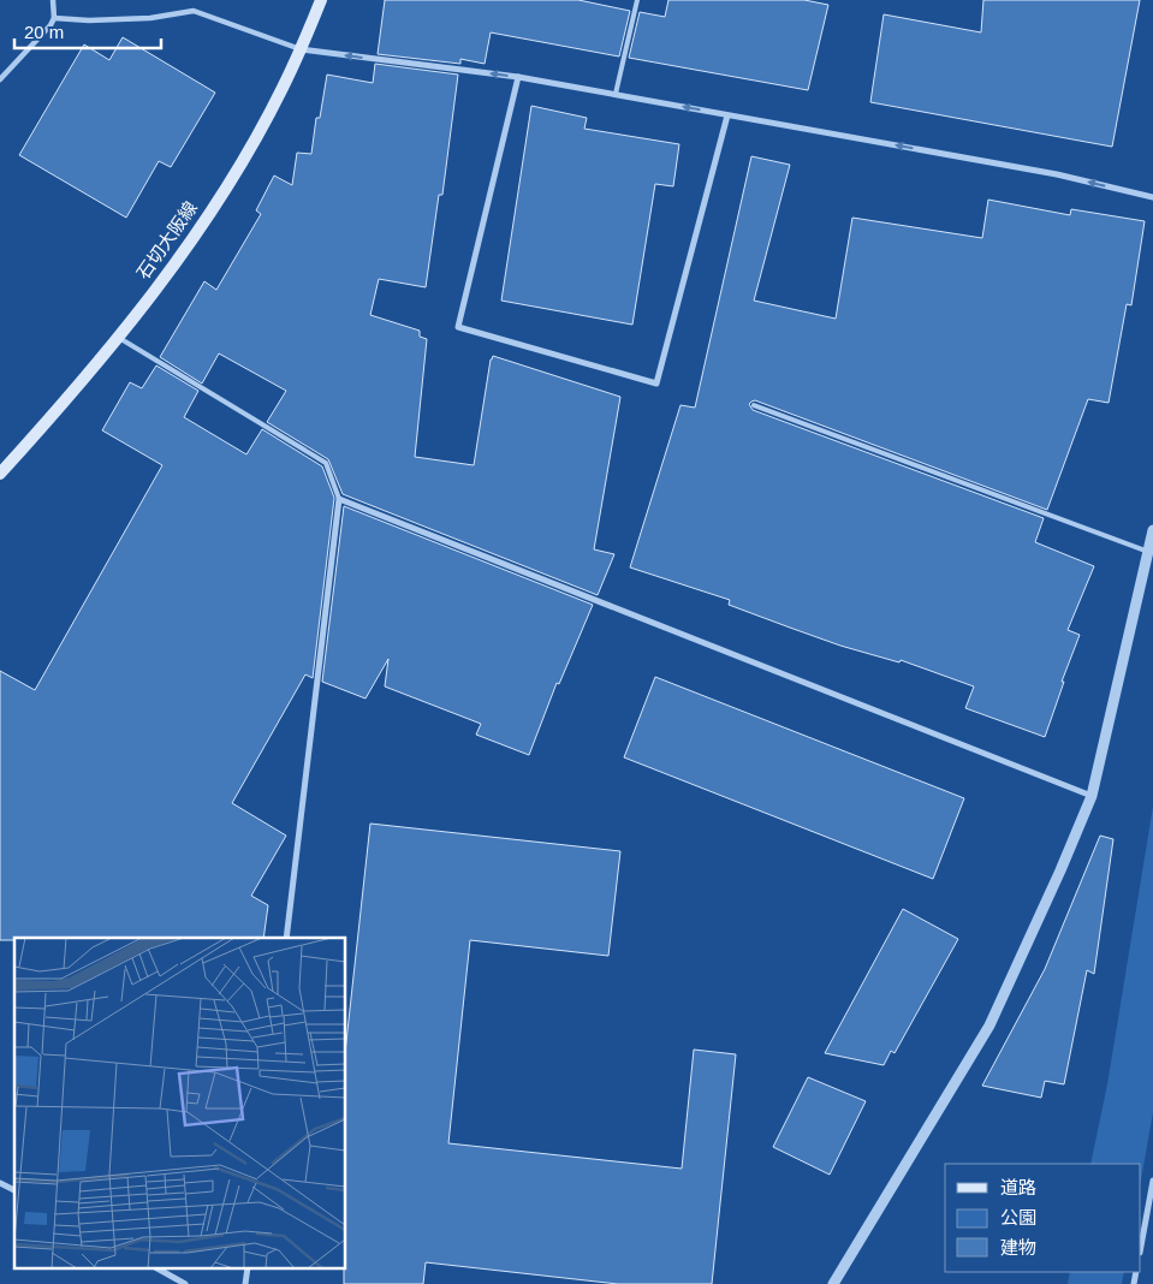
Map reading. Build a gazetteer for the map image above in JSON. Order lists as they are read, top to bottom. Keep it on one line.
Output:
{"streets":{"main road":["石切大阪線"]},"legend":["道路","公園","建物"],"scale_bar":"20 m"}
